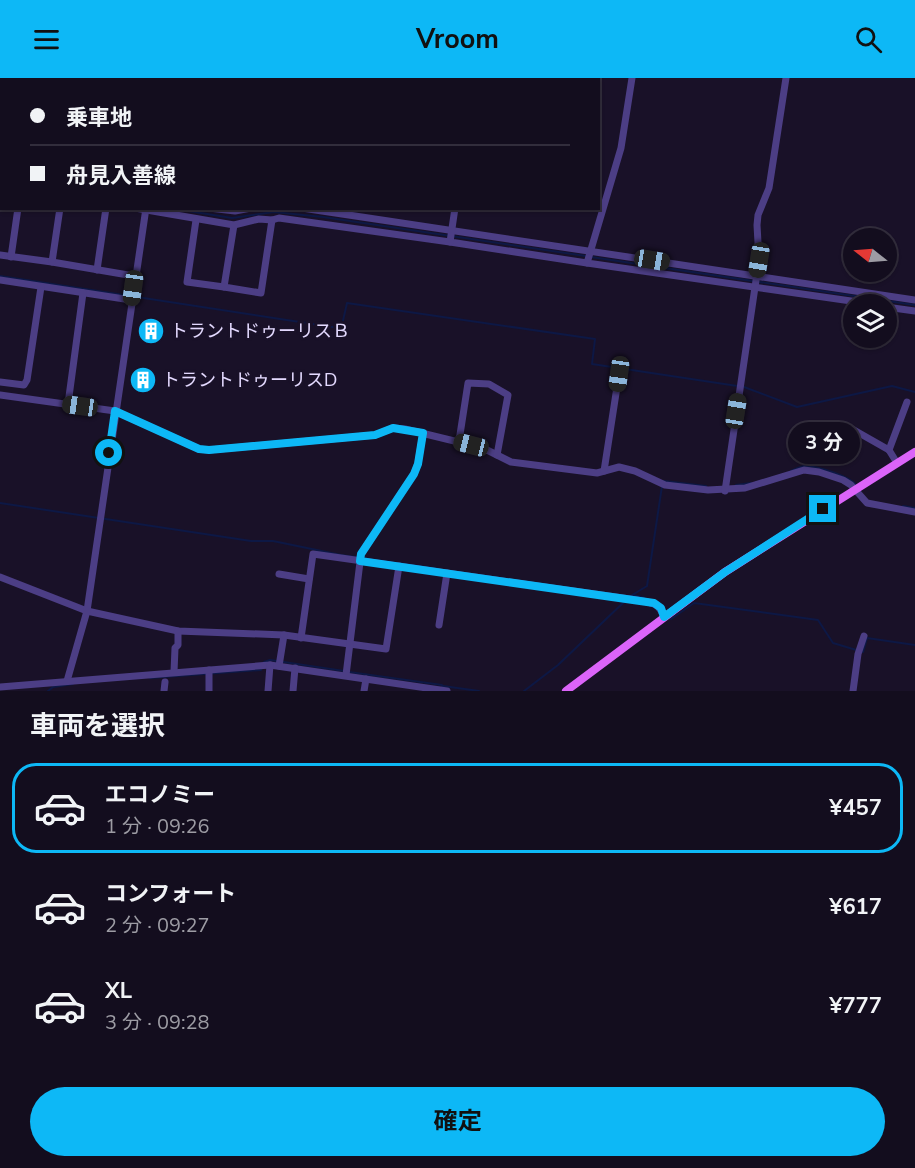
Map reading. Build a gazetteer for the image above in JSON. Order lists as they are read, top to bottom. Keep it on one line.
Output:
{"places":{"building":["トラントドゥーリスＢ","トラントドゥーリスD"]},"north":"left","page":{"header":"Vroom","banner":["乗車地","舟見入善線"],"bubble":"3 分","heading":"車両を選択","list":[{"name":"エコノミー","note":"1 分 · 09:26","value":"¥457"},{"name":"コンフォート","note":"2 分 · 09:27","value":"¥617"},{"name":"XL","note":"3 分 · 09:28","value":"¥777"}],"buttons":"確定"}}
